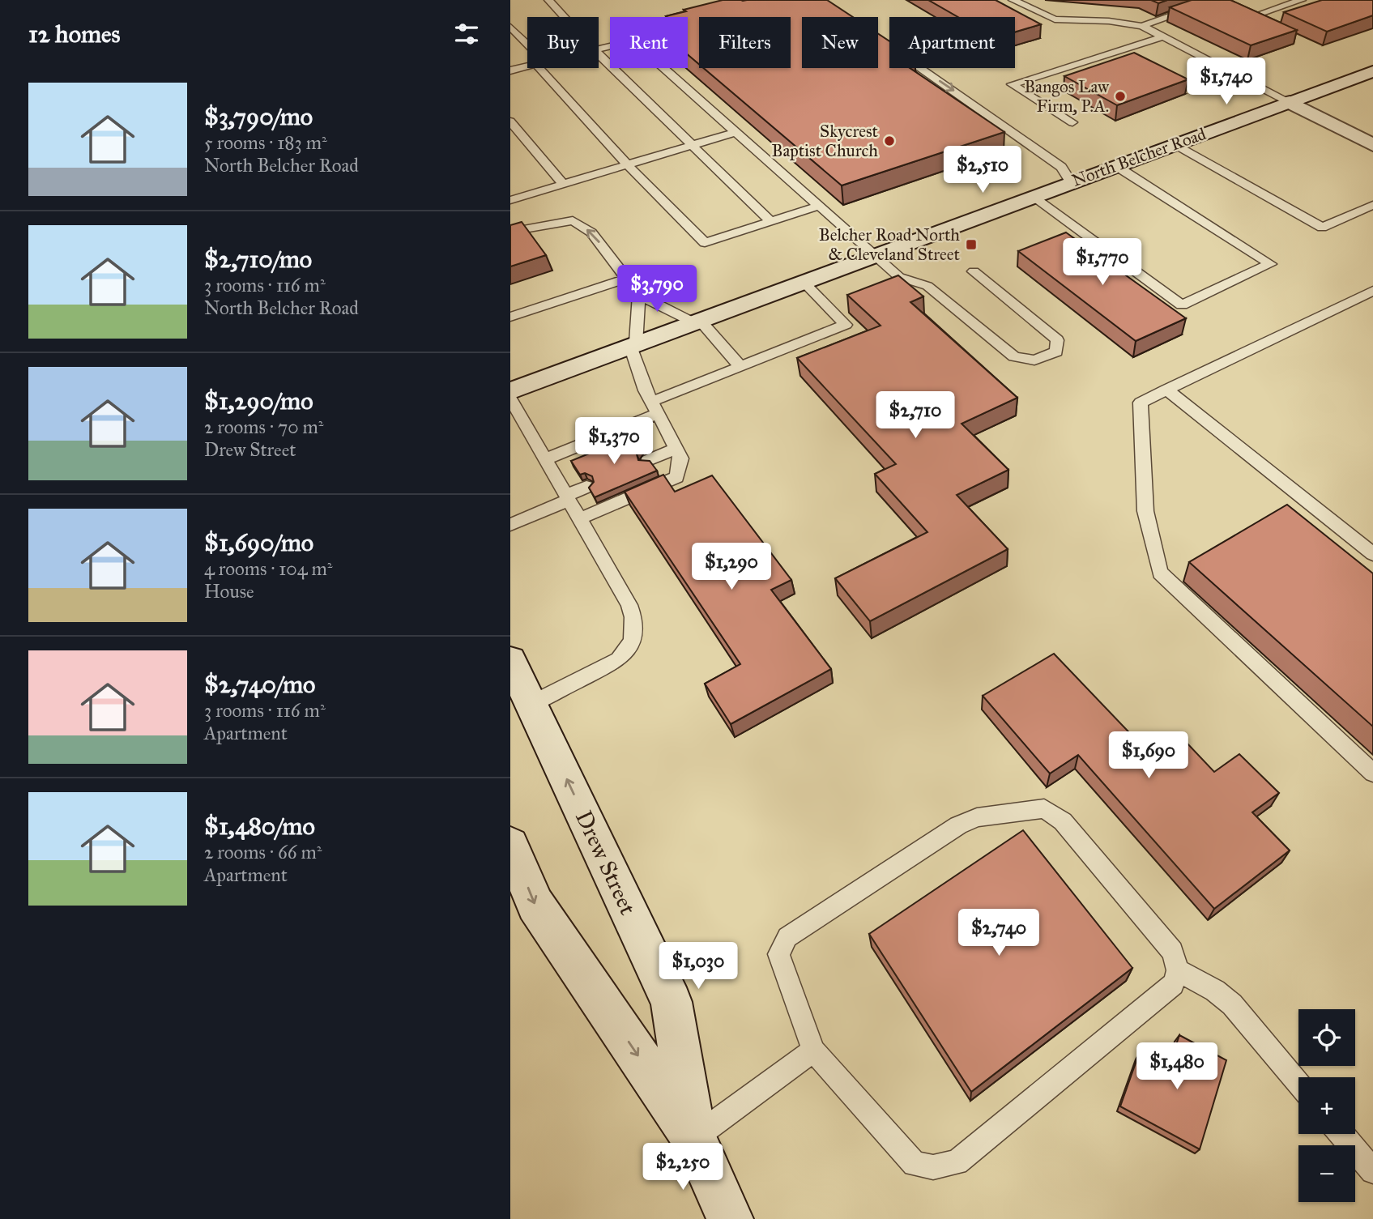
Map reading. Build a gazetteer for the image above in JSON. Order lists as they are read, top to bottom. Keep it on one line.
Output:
{"streets":{"main road":["North Belcher Road","Drew Street"]},"places":{"other":["Bangos Law Firm, P.A.","Skycrest Baptist Church"],"transit":["Belcher Road North & Cleveland Street"]},"page":{"heading":"12 homes","chip":["Buy","Rent","Filters","New","Apartment"],"price":["$1,740","$2,510","$1,770","$3,790","$2,710","$1,370","$1,290","$1,690","$2,740","$1,030","$1,480","$2,250"],"list":[{"name":"$3,790/mo","note":"5 rooms · 183 m² · North Belcher Road"},{"name":"$2,710/mo","note":"3 rooms · 116 m² · North Belcher Road"},{"name":"$1,290/mo","note":"2 rooms · 70 m² · Drew Street"},{"name":"$1,690/mo","note":"4 rooms · 104 m² · House"},{"name":"$2,740/mo","note":"3 rooms · 116 m² · Apartment"},{"name":"$1,480/mo","note":"2 rooms · 66 m² · Apartment"}],"map_buttons":["+","−"]}}
